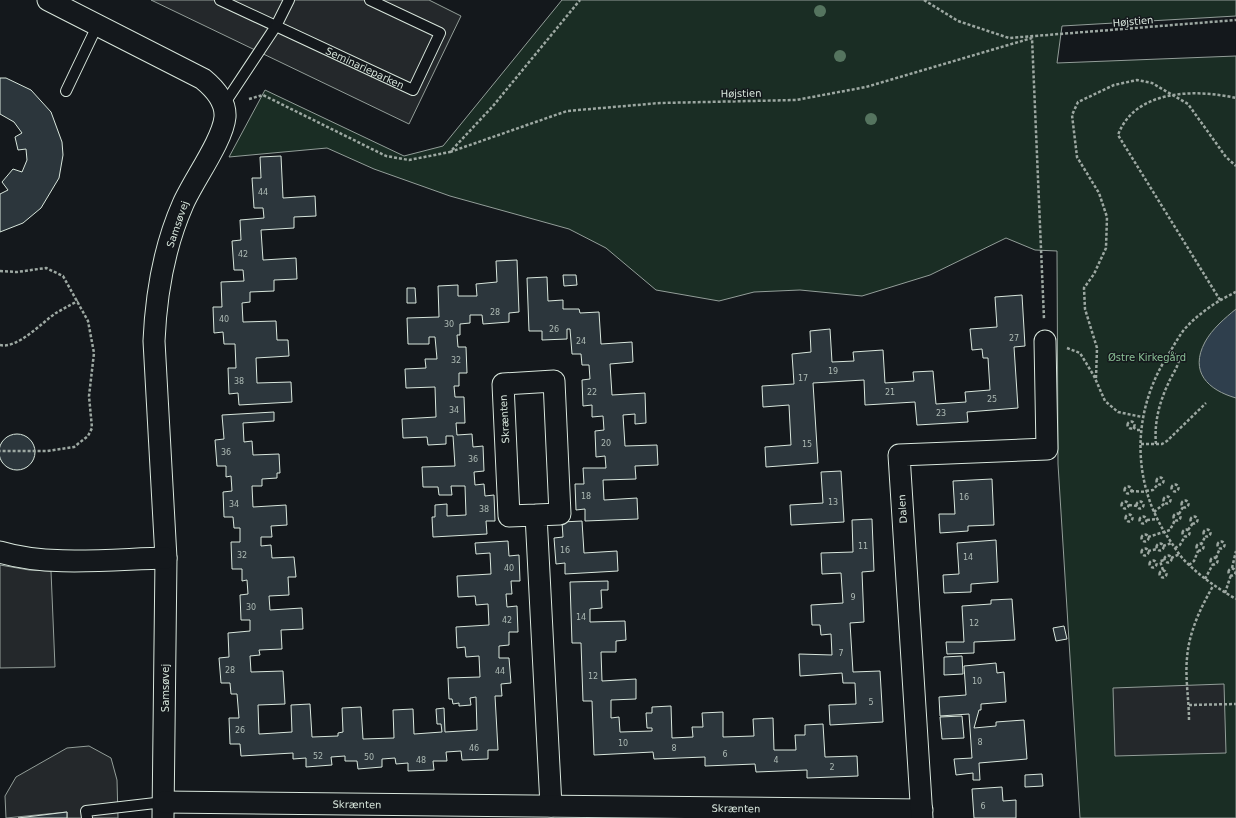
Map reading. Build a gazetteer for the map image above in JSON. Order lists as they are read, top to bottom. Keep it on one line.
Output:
{"streets":{"street":["Samsøvej","Skrænten","Dalen"],"lane":["Seminarieparken"],"path":["Højstien"]},"crossings":[["Samsøvej","Skrænten"],["Skrænten","Dalen"]],"parks":["Østre Kirkegård"],"house_numbers":["44","42","28","40","30","26","27","24","32","19","17","38","22","21","25","34","23","20","15","36","36","18","16","13","34","38","11","16","32","14","40","9","30","14","42","12","7","28","44","12","10","5","26","8","10","46","8","6","52","50","48","4","2","6"]}
